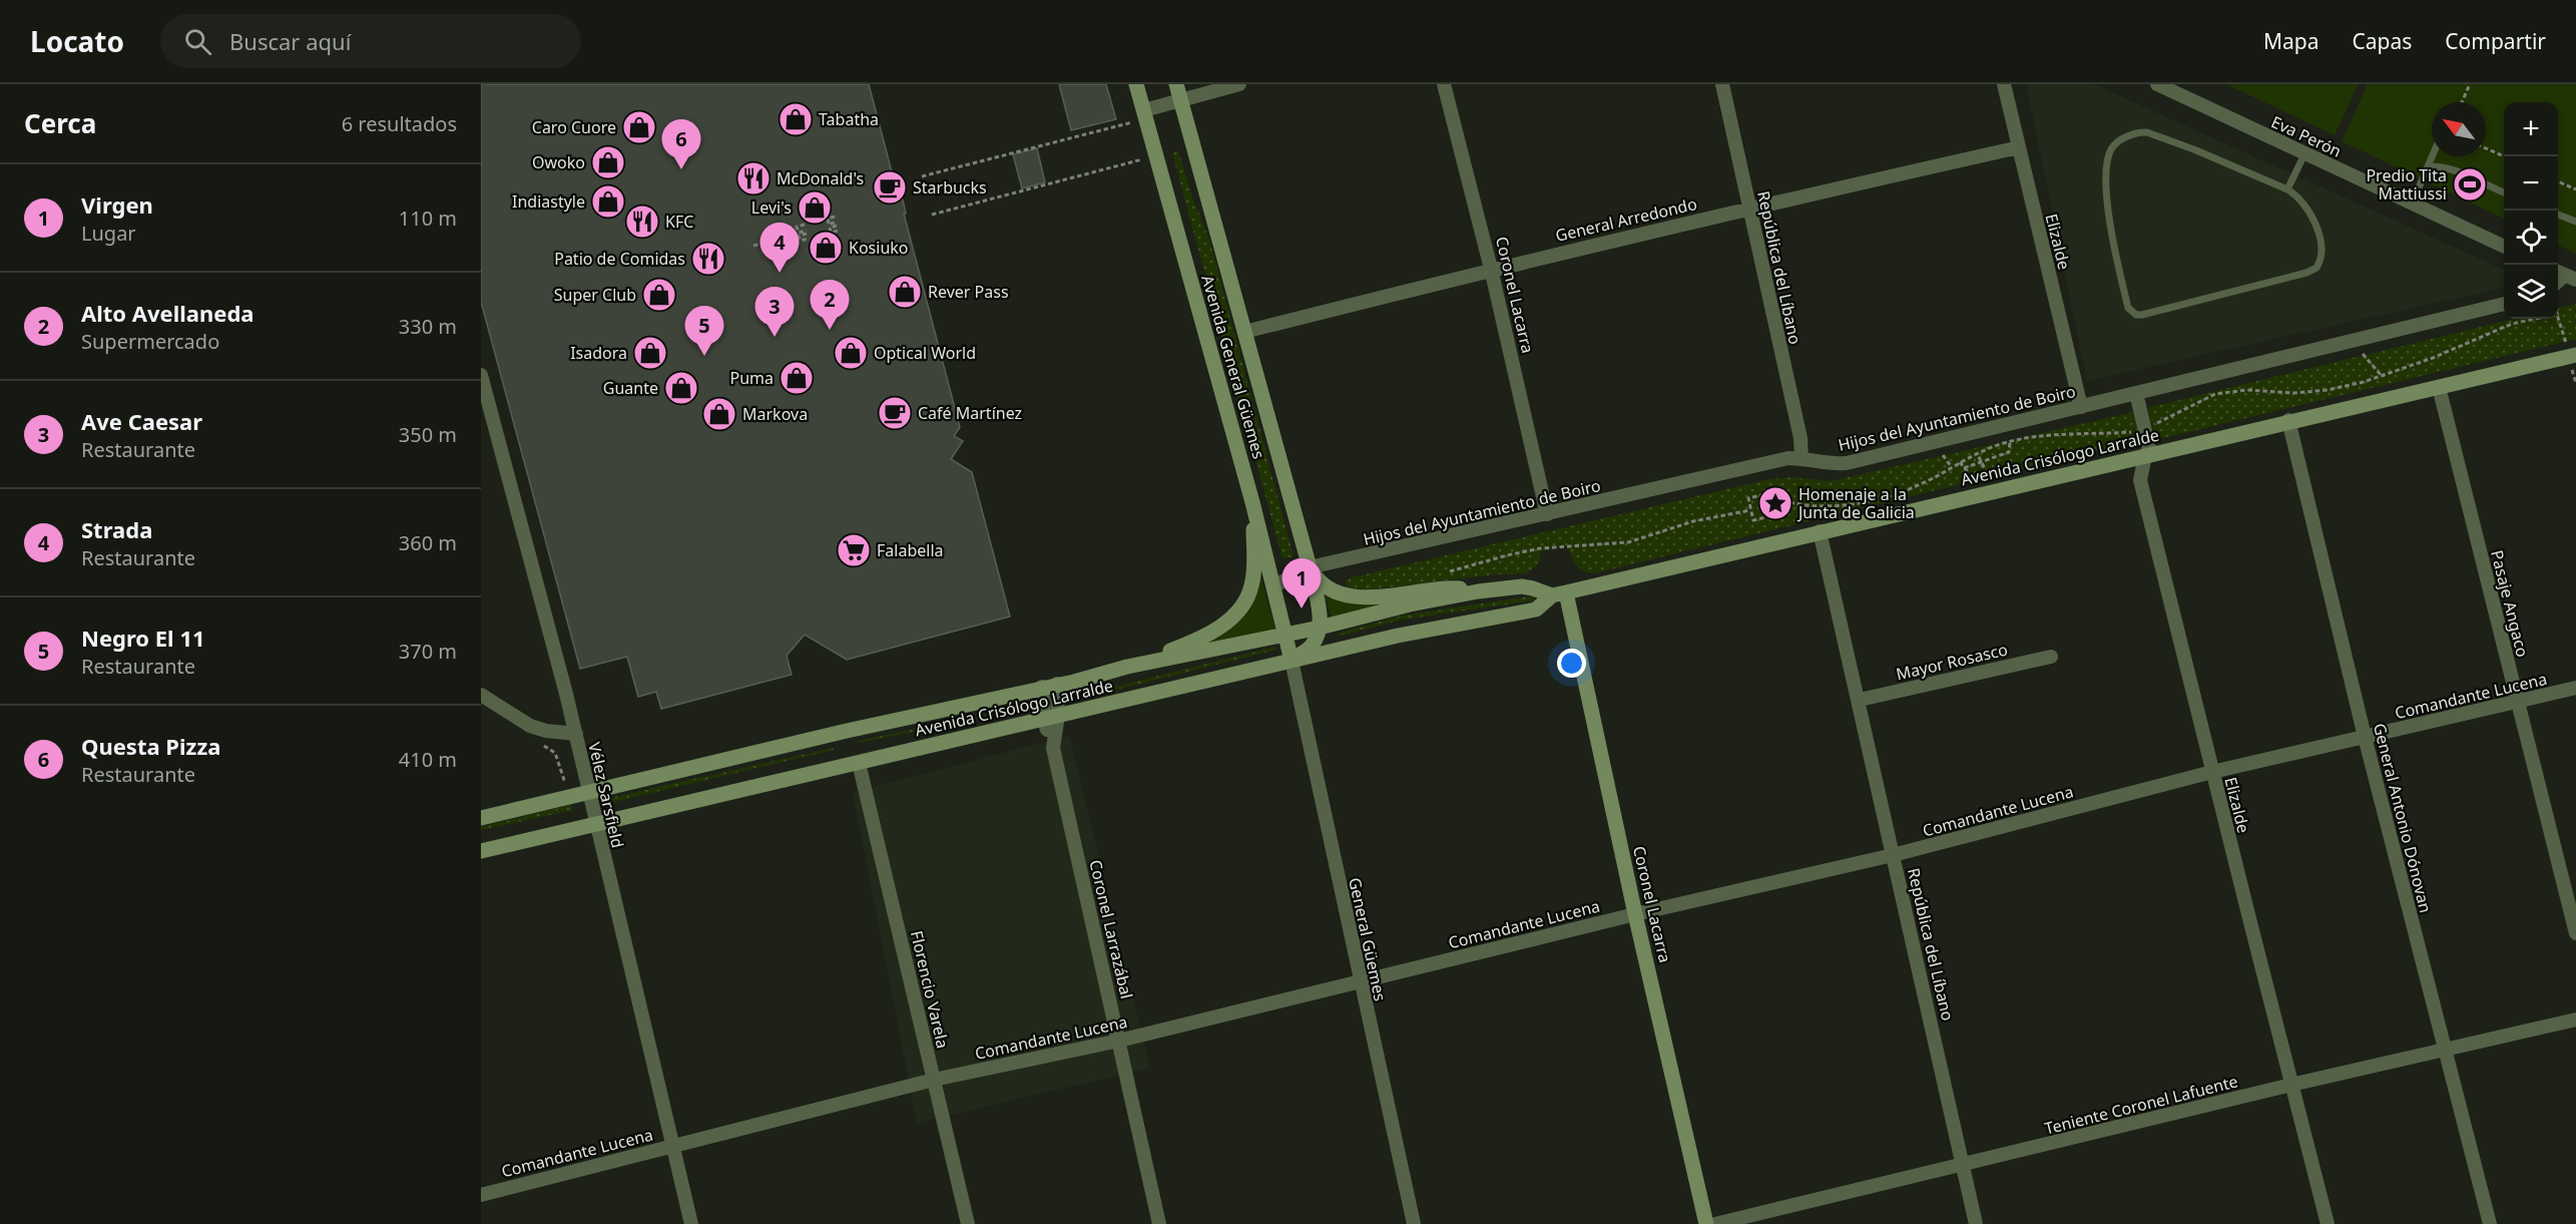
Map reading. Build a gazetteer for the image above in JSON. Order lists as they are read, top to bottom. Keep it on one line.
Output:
{"streets":{"main road":["Coronel Lacarra","Avenida General Güemes","Avenida Crisólogo Larralde"],"street":["Eva Perón","General Arredondo","Elizalde","República del Líbano","Hijos del Ayuntamiento de Boiro","Pasaje Angaco","Mayor Rosasco","Comandante Lucena","Vélez Sarsfield","General Antonio Dónovan","Coronel Larrazábal","General Güemes","Florencio Varela","Teniente Coronel Lafuente"]},"crossings":[["General Arredondo","Elizalde"],["General Arredondo","República del Líbano"],["General Arredondo","Coronel Lacarra"],["General Arredondo","Avenida General Güemes"],["Elizalde","Hijos del Ayuntamiento de Boiro"],["Elizalde","Avenida Crisólogo Larralde"],["Elizalde","Comandante Lucena"],["Elizalde","Teniente Coronel Lafuente"],["República del Líbano","Hijos del Ayuntamiento de Boiro"],["República del Líbano","Avenida Crisólogo Larralde"],["República del Líbano","Mayor Rosasco"],["República del Líbano","Comandante Lucena"],["República del Líbano","Teniente Coronel Lafuente"],["Coronel Lacarra","Hijos del Ayuntamiento de Boiro"],["Coronel Lacarra","Avenida Crisólogo Larralde"],["Coronel Lacarra","Comandante Lucena"],["Avenida General Güemes","Hijos del Ayuntamiento de Boiro"],["Avenida General Güemes","Avenida Crisólogo Larralde"],["Avenida General Güemes","General Güemes"],["Avenida Crisólogo Larralde","Pasaje Angaco"],["Avenida Crisólogo Larralde","Vélez Sarsfield"],["Avenida Crisólogo Larralde","General Antonio Dónovan"],["Avenida Crisólogo Larralde","Coronel Larrazábal"],["Avenida Crisólogo Larralde","General Güemes"],["Avenida Crisólogo Larralde","Florencio Varela"],["Pasaje Angaco","Comandante Lucena"],["Comandante Lucena","Vélez Sarsfield"],["Comandante Lucena","General Antonio Dónovan"],["Comandante Lucena","Coronel Larrazábal"],["Comandante Lucena","General Güemes"],["Comandante Lucena","Florencio Varela"],["General Antonio Dónovan","Teniente Coronel Lafuente"]],"places":{"shop":["Tabatha","Caro Cuore","Owoko","Indiastyle","Levi's","Kosiuko","Rever Pass","Super Club","Isadora","Optical World","Puma","Guante","Markova"],"restaurant":["McDonald's","KFC","Patio de Comidas"],"sports":["Predio Tita Mattiussi"],"cafe":["Starbucks","Café Martínez"],"place":["Homenaje a la Junta de Galicia"],"supermarket":["Falabella"]},"north":"top left","page":{"header":"Locato","search":"Buscar aquí","nav":["Mapa","Capas","Compartir"],"heading":["Cerca","6 resultados"],"map_buttons":["+","−"],"pins":["6","4","2","3","5","1"],"list":[{"mark":"1","name":"Virgen","note":"Lugar","value":"110 m"},{"mark":"2","name":"Alto Avellaneda","note":"Supermercado","value":"330 m"},{"mark":"3","name":"Ave Caesar","note":"Restaurante","value":"350 m"},{"mark":"4","name":"Strada","note":"Restaurante","value":"360 m"},{"mark":"5","name":"Negro El 11","note":"Restaurante","value":"370 m"},{"mark":"6","name":"Questa Pizza","note":"Restaurante","value":"410 m"}]}}
